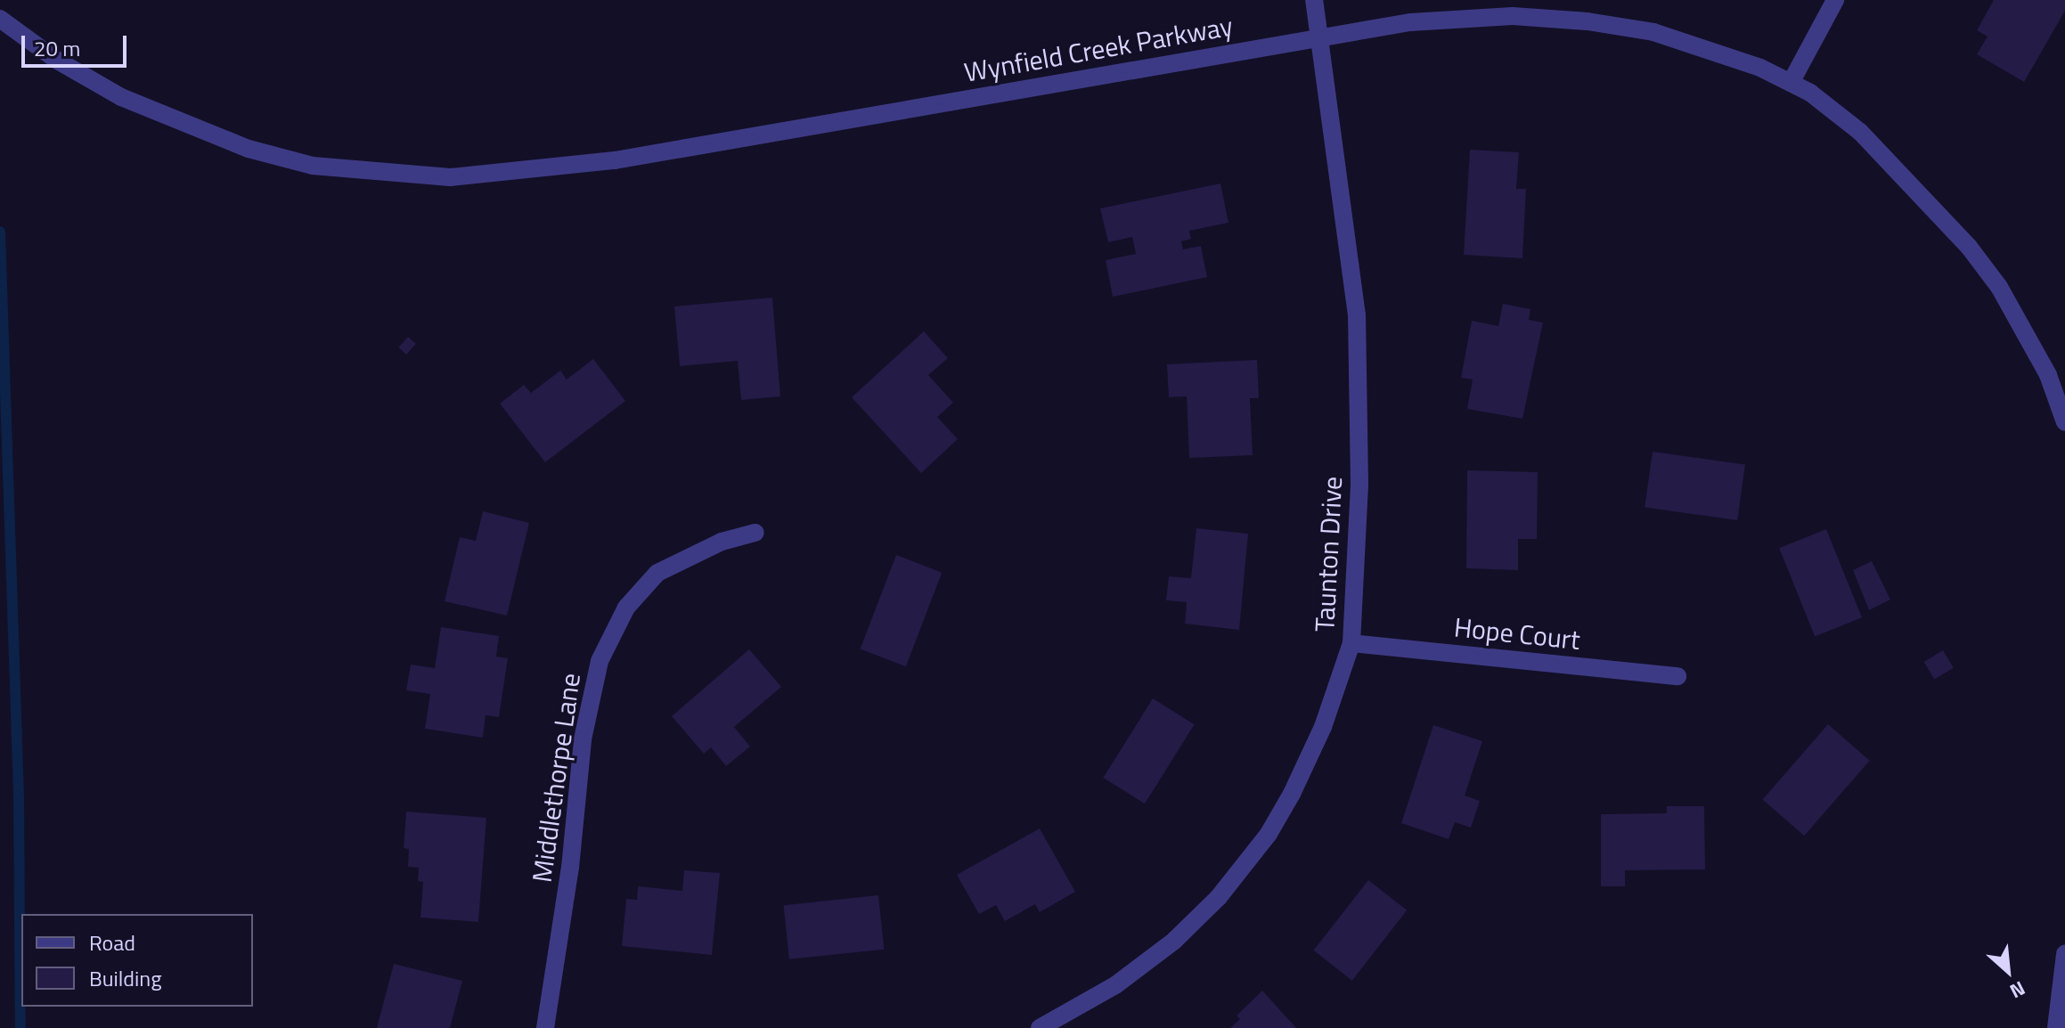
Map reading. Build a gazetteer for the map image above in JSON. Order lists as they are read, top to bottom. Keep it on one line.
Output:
{"streets":{"street":["Wynfield Creek Parkway","Taunton Drive","Hope Court","Middlethorpe Lane"]},"crossings":[["Wynfield Creek Parkway","Taunton Drive"],["Taunton Drive","Hope Court"]],"legend":["Road","Building"],"scale_bar":"20 m","north":"bottom right"}
